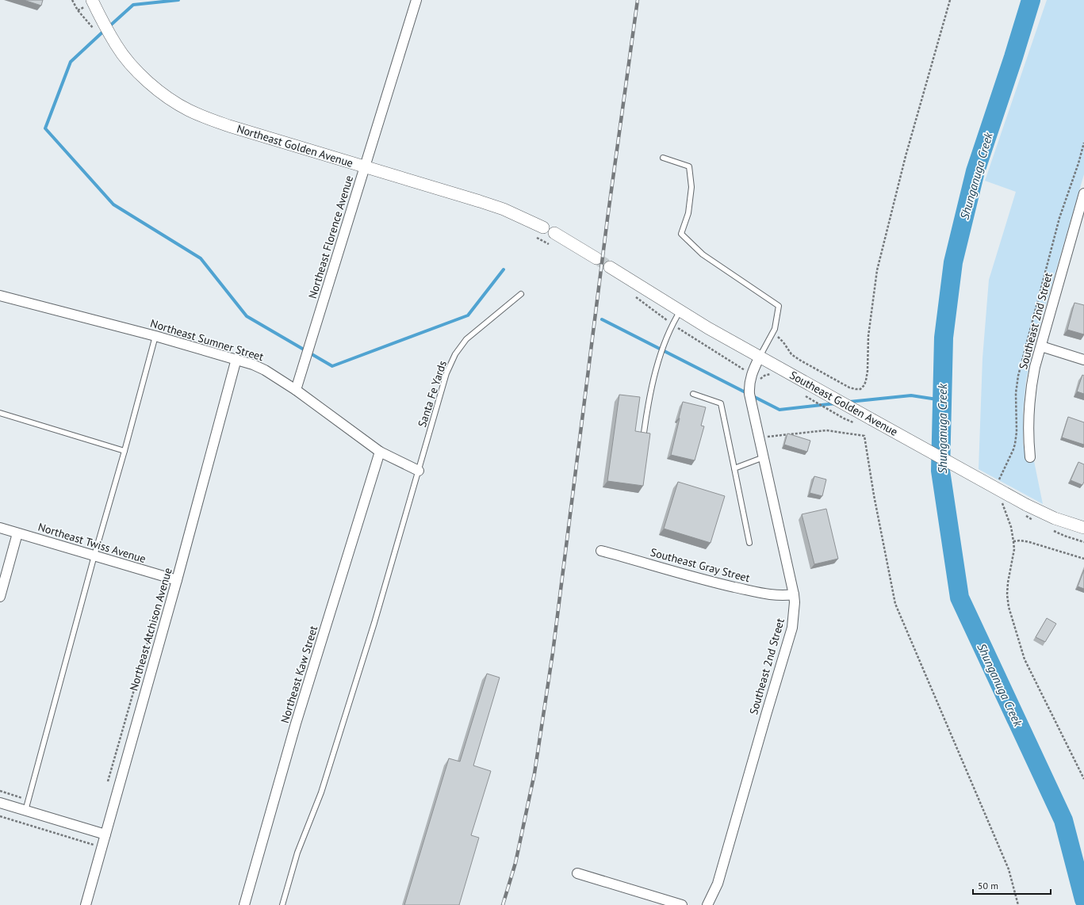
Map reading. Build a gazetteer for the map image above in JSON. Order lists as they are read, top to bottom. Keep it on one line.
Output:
{"streets":{"street":["Northeast Golden Avenue","Northeast Florence Avenue","Southeast 2nd Street","Northeast Sumner Street","Southeast Golden Avenue","Northeast Twiss Avenue","Southeast Gray Street","Northeast Atchison Avenue","Northeast Kaw Street"],"lane":["Santa Fe Yards"]},"crossings":[["Northeast Golden Avenue","Northeast Florence Avenue"],["Northeast Florence Avenue","Northeast Sumner Street"],["Southeast 2nd Street","Southeast Golden Avenue"],["Southeast 2nd Street","Southeast Gray Street"],["Northeast Sumner Street","Santa Fe Yards"],["Northeast Sumner Street","Northeast Atchison Avenue"],["Northeast Sumner Street","Northeast Kaw Street"],["Northeast Twiss Avenue","Northeast Atchison Avenue"]],"water":["Shunganuga Creek"],"scale_bar":"50 m"}
